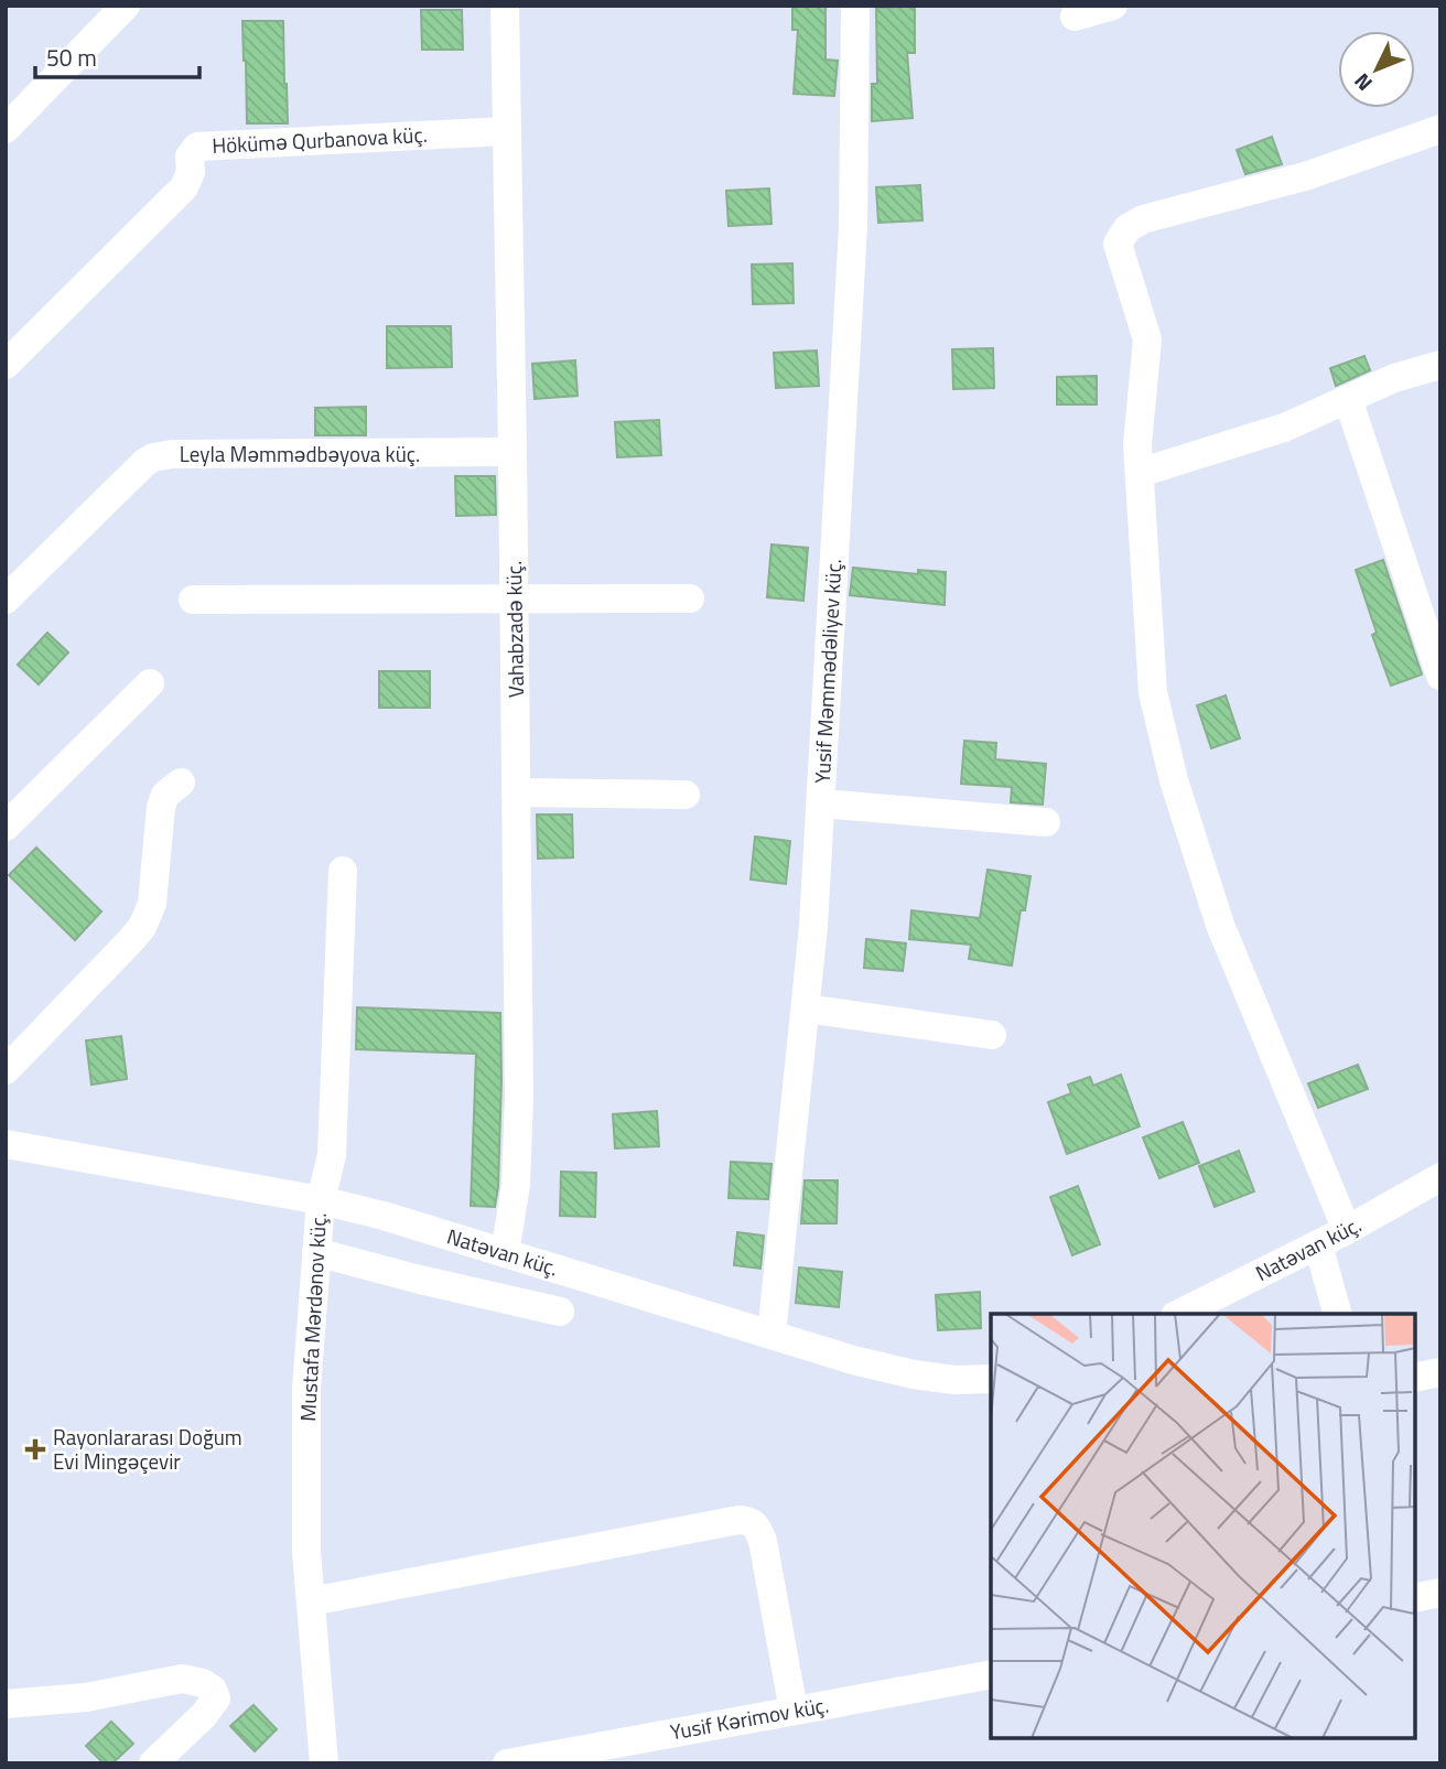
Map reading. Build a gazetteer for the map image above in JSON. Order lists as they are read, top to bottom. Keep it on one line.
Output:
{"streets":{"street":["Hökümə Qurbanova küç.","Leyla Məmmədbəyova küç.","Vahabzadə küç.","Yusif Məmmədəliyev küç.","Natəvan küç.","Mustafa Mərdənov küç.","Yusif Kərimov küç."]},"crossings":[["Hökümə Qurbanova küç.","Vahabzadə küç."],["Leyla Məmmədbəyova küç.","Vahabzadə küç."],["Vahabzadə küç.","Natəvan küç."],["Yusif Məmmədəliyev küç.","Natəvan küç."],["Natəvan küç.","Mustafa Mərdənov küç."]],"places":{"health":["Rayonlararası Doğum Evi Mingəçevir"]},"scale_bar":"50 m","north":"bottom left"}
